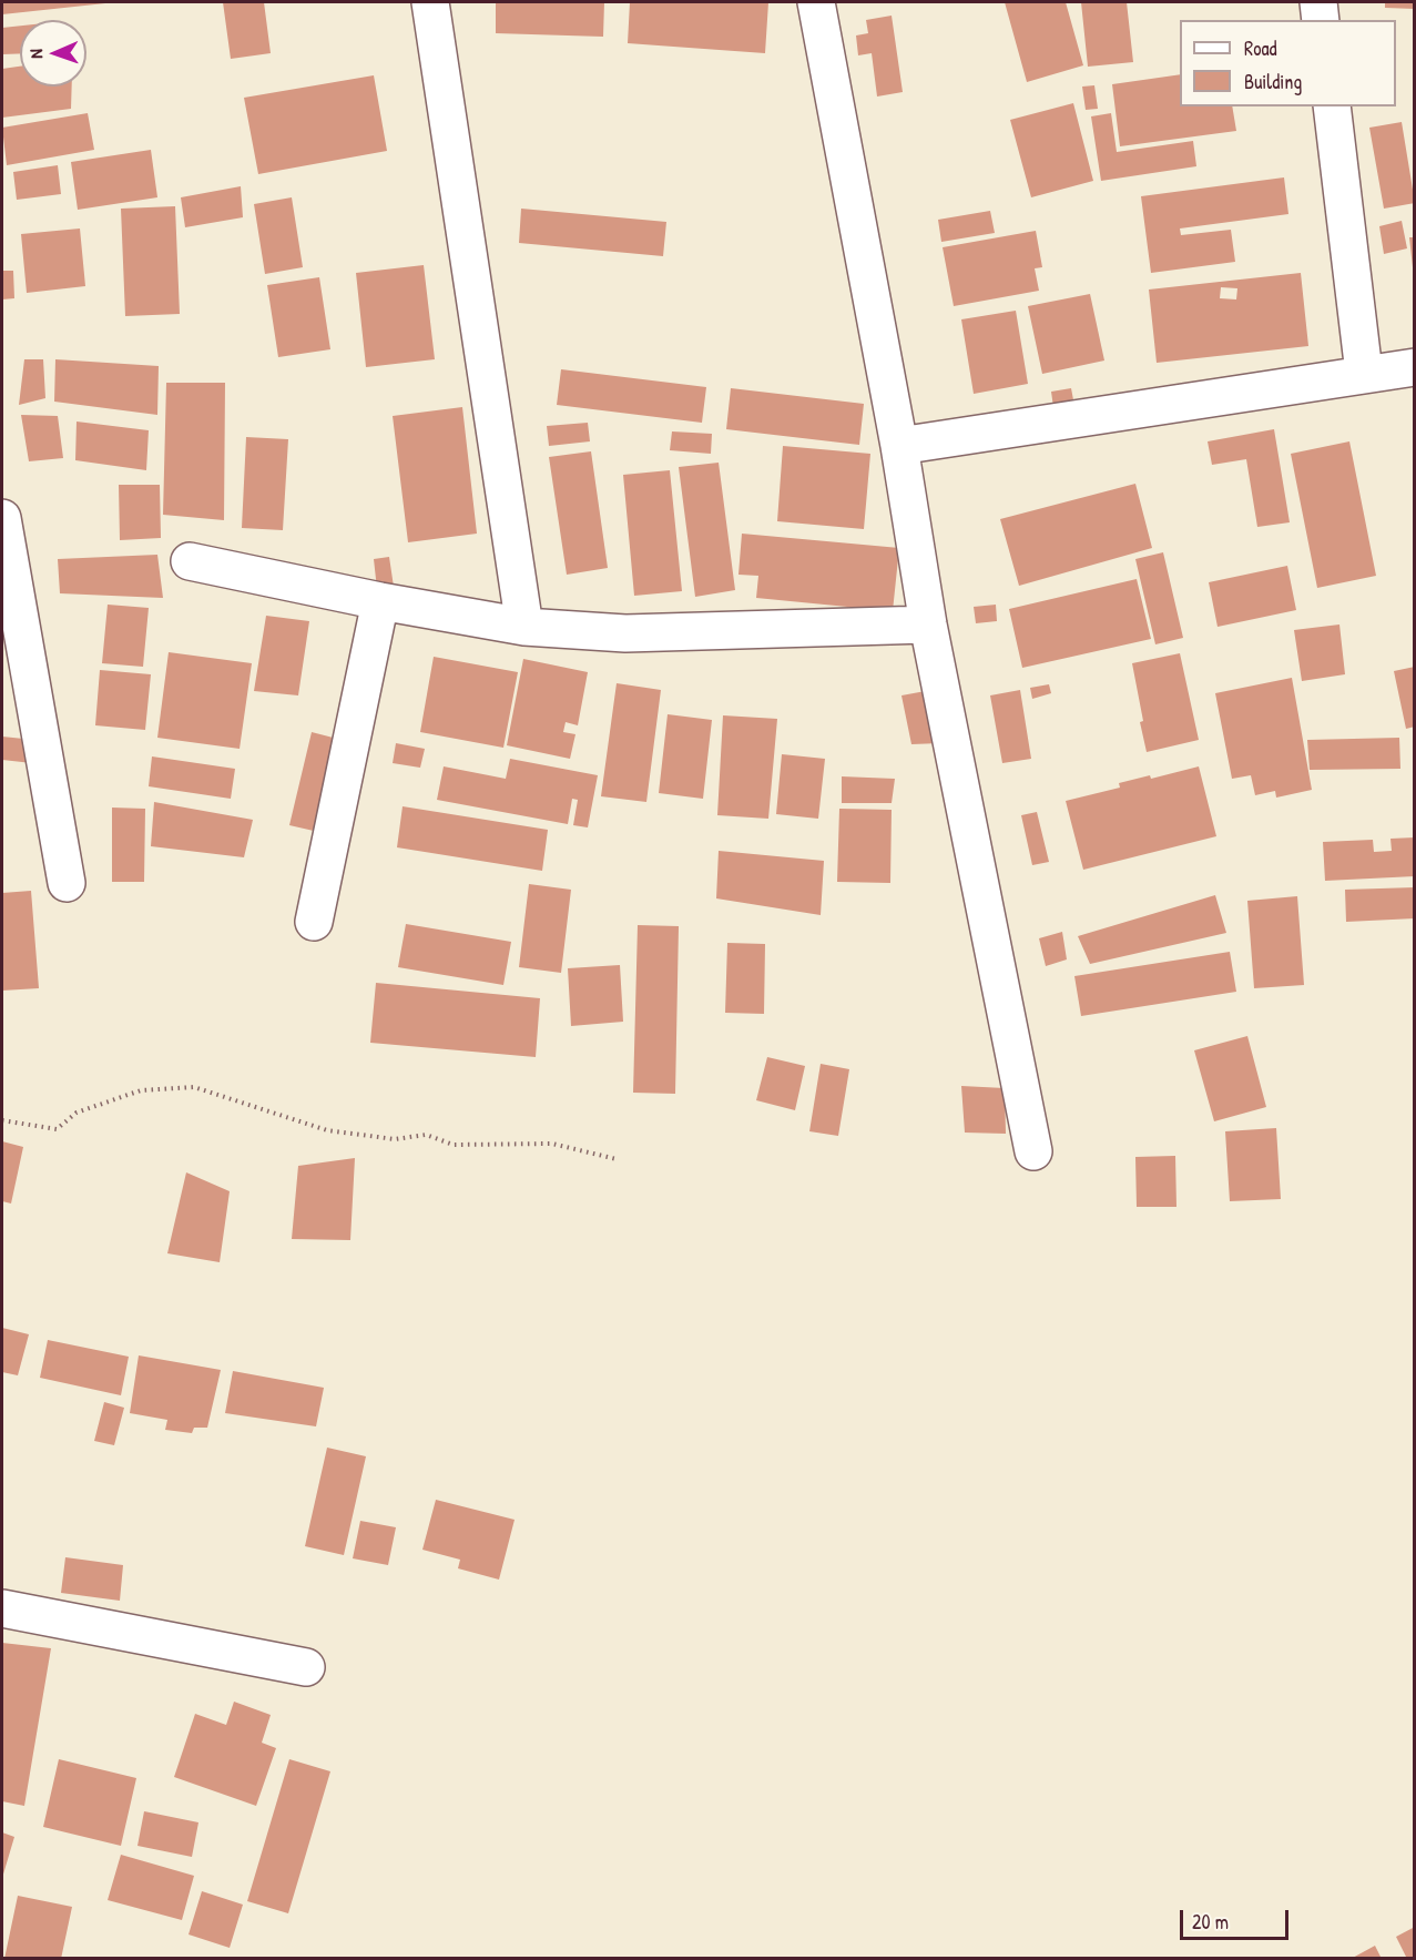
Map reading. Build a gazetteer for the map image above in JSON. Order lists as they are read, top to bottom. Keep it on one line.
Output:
{"legend":["Road","Building"],"scale_bar":"20 m","north":"left"}
